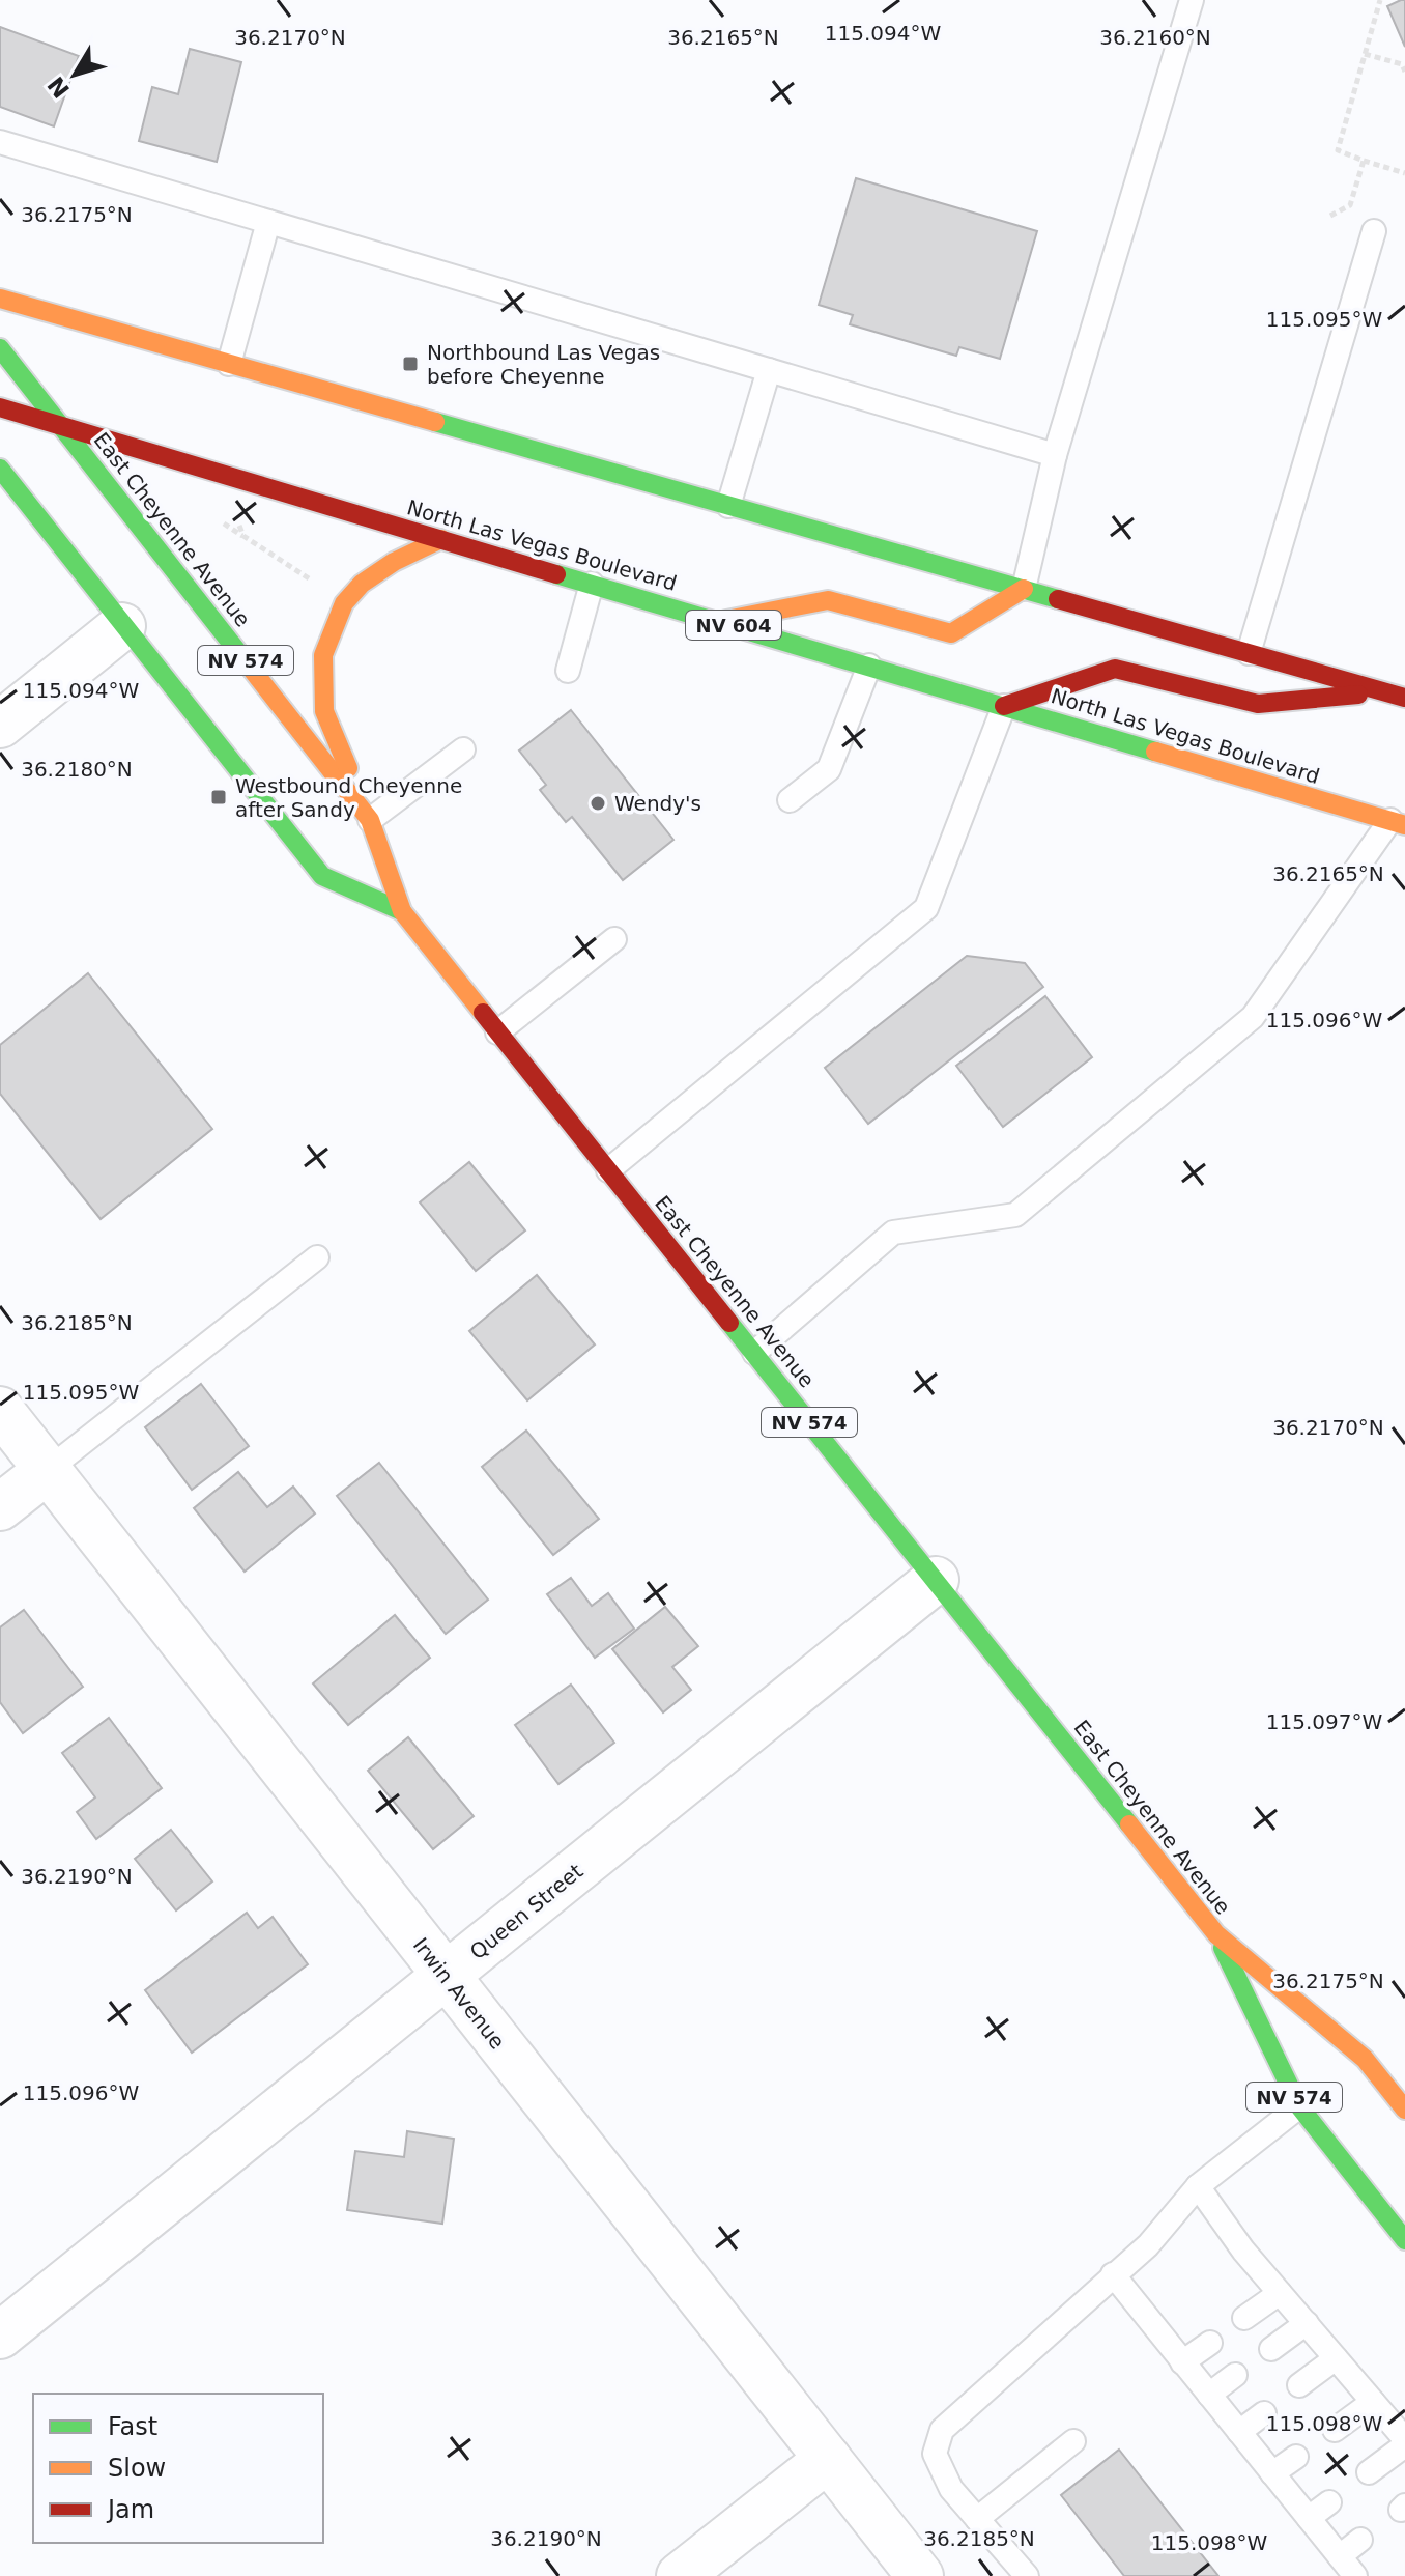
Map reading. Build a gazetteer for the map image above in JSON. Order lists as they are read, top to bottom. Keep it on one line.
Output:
{"streets":{"main road":["East Cheyenne Avenue","North Las Vegas Boulevard","NV 604","NV 574"],"street":["Queen Street","Irwin Avenue"]},"crossings":[["East Cheyenne Avenue","North Las Vegas Boulevard"],["East Cheyenne Avenue","Queen Street"],["Queen Street","Irwin Avenue"]],"places":{"transit":["Northbound Las Vegas before Cheyenne","Westbound Cheyenne after Sandy"],"other":["Wendy's"]},"legend":["Fast","Slow","Jam"],"north":"bottom left","coordinates":["115.094°W","36.2170°N","36.2165°N","36.2160°N","36.2175°N","115.095°W","36.2180°N","115.096°W","36.2185°N","115.097°W","36.2190°N","115.098°W"]}
